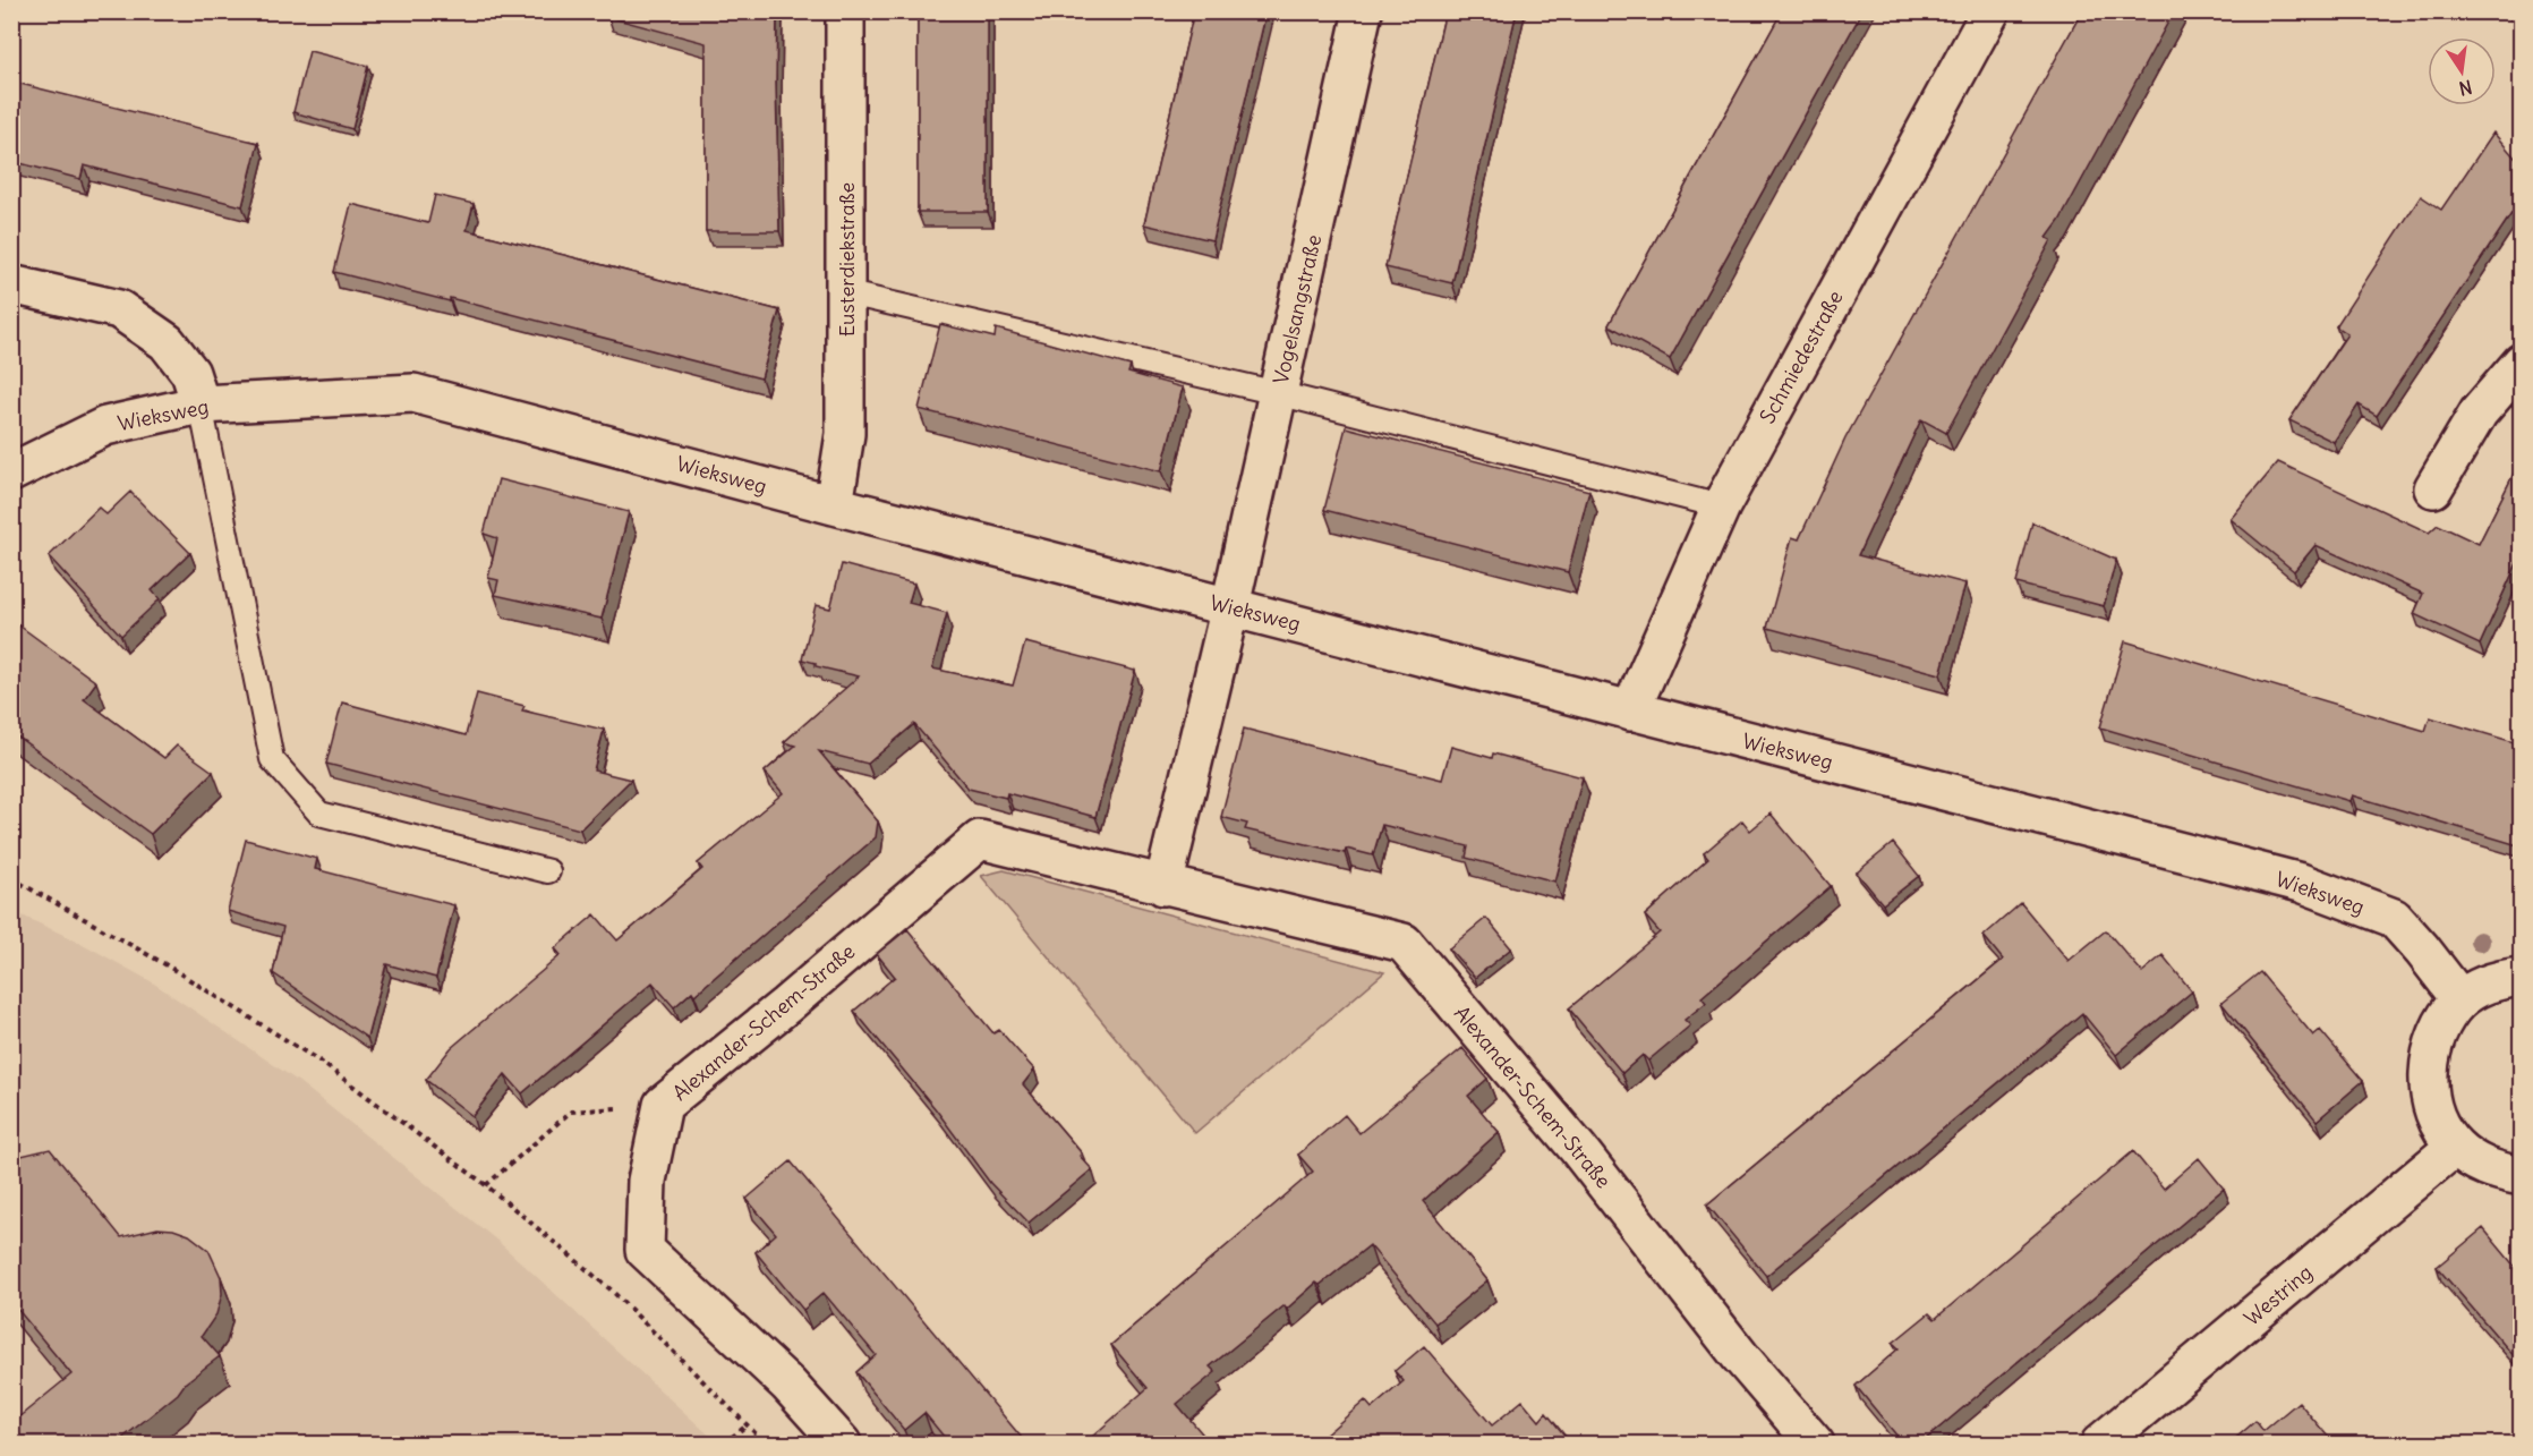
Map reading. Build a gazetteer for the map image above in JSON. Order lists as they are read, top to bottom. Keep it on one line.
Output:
{"streets":{"street":["Eusterdiekstraße","Vogelsangstraße","Schmiedestraße","Wieksweg","Alexander-Schem-Straße","Westring"]},"crossings":[["Eusterdiekstraße","Wieksweg"],["Vogelsangstraße","Wieksweg"],["Schmiedestraße","Wieksweg"]],"north":"bottom"}
